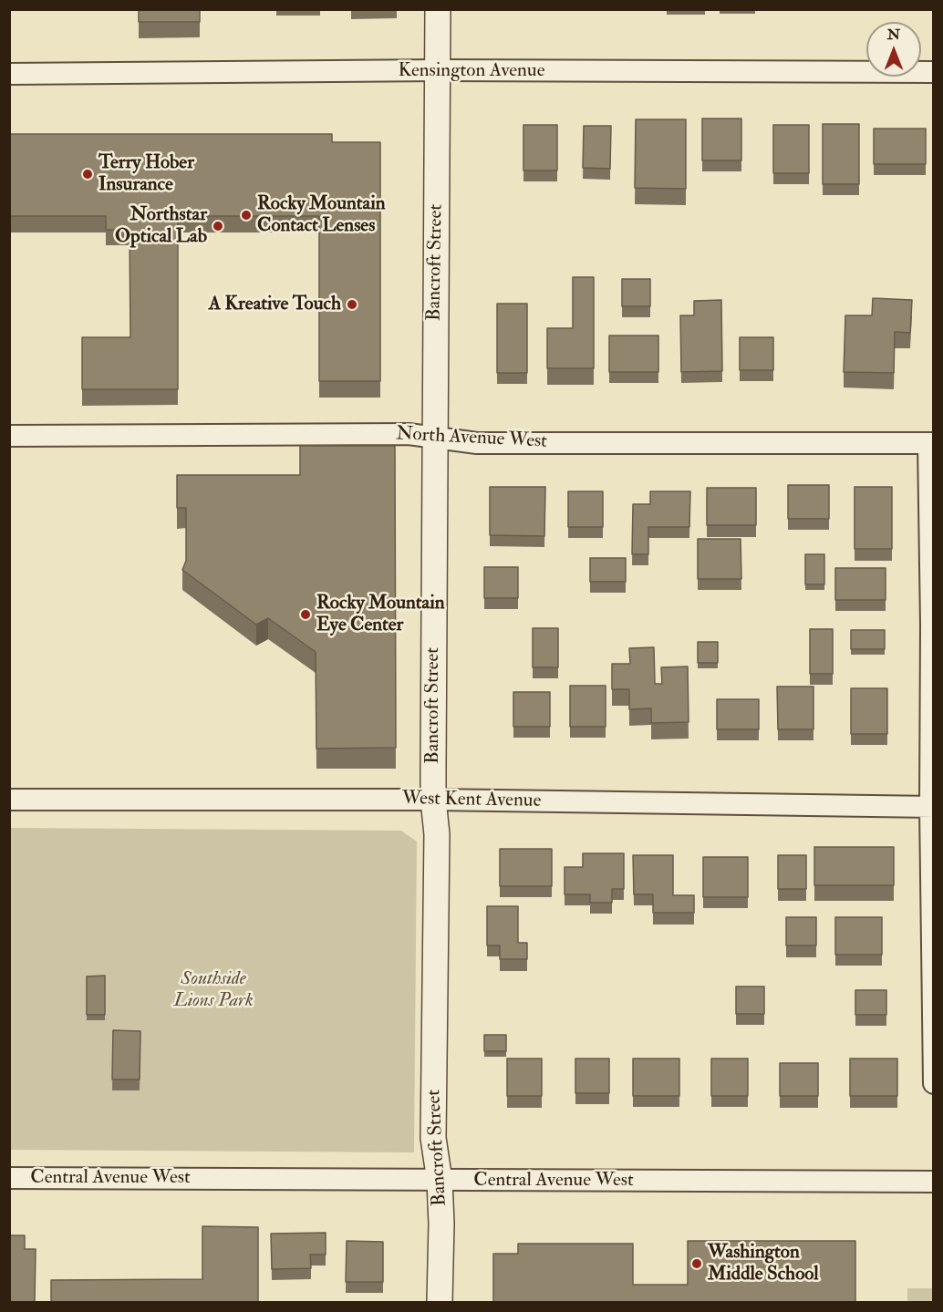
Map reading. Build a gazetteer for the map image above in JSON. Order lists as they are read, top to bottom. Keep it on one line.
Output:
{"streets":{"street":["Kensington Avenue","Bancroft Street","North Avenue West","West Kent Avenue","Central Avenue West"]},"crossings":[["Kensington Avenue","Bancroft Street"],["Bancroft Street","North Avenue West"],["Bancroft Street","West Kent Avenue"],["Bancroft Street","Central Avenue West"]],"parks":["Southside Lions Park"],"places":["Terry Hober Insurance","Rocky Mountain Contact Lenses","Northstar Optical Lab","A Kreative Touch","Rocky Mountain Eye Center","Washington Middle School"],"north":"top"}
